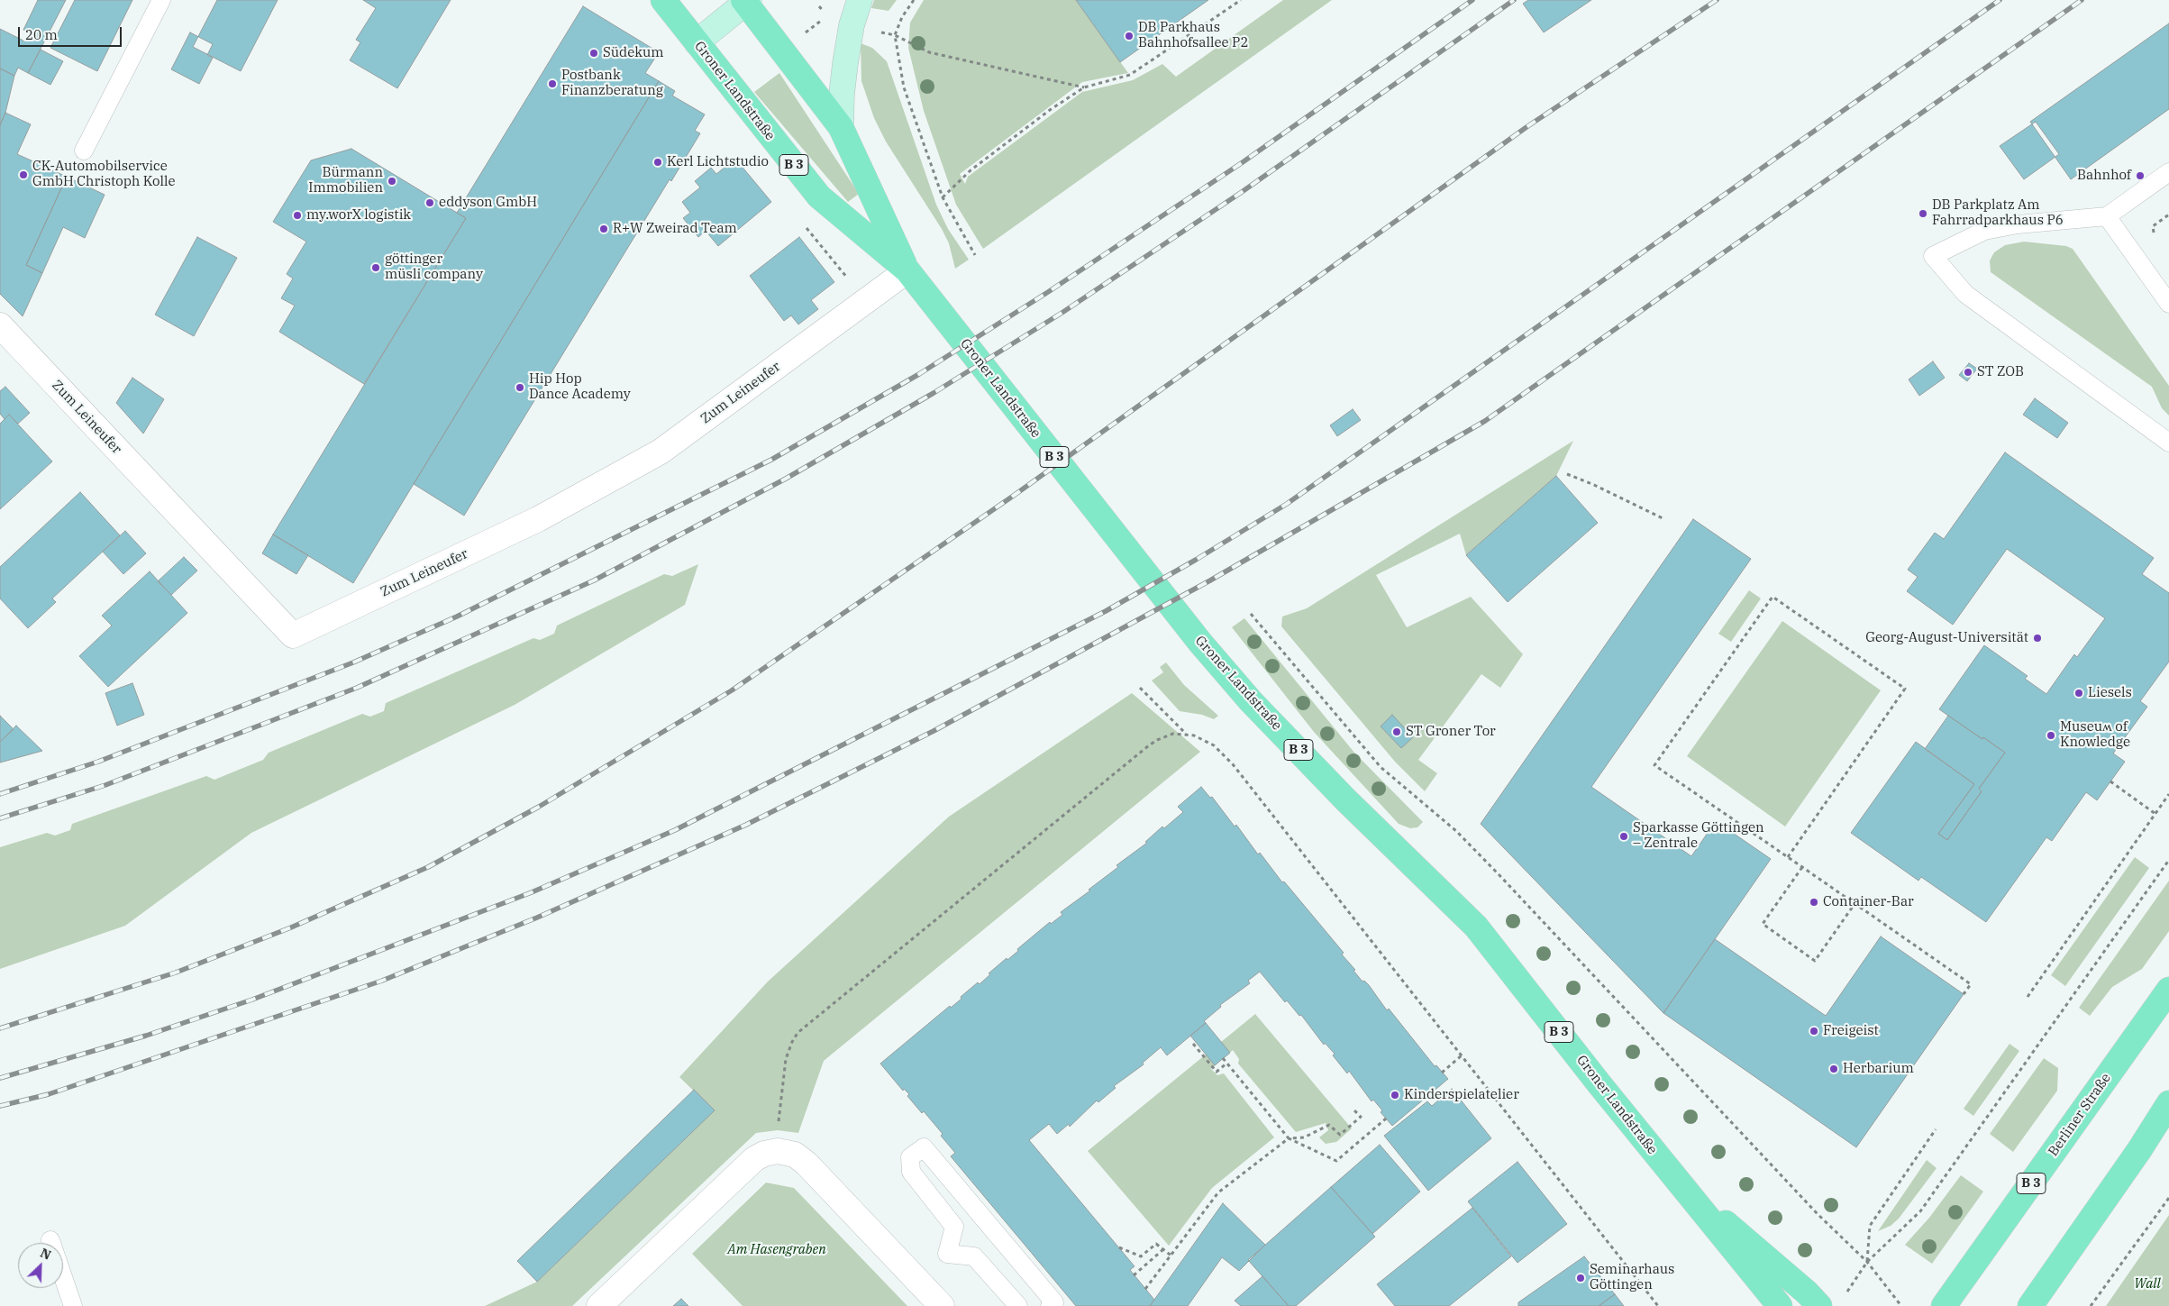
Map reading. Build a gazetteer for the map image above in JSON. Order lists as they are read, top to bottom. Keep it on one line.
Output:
{"streets":{"main road":["Groner Landstraße","B 3","Berliner Straße"],"street":["Zum Leineufer"]},"crossings":[["Groner Landstraße","Zum Leineufer"]],"parks":["Am Hasengraben","Wall"],"places":["DB Parkhaus Bahnhofsallee P2","Südekum","Postbank Finanzberatung","Kerl Lichtstudio","CK-Automobilservice GmbH Christoph Kolle","Bahnhof","Bürmann Immobilien","eddyson GmbH","DB Parkplatz Am Fahrradparkhaus P6","my.worX logistik","R+W Zweirad Team","göttinger müsli company","ST ZOB","Hip Hop Dance Academy","Georg-August-Universität","Liesels","ST Groner Tor","Museuʍ of Knowledge","Sparkasse Göttingen – Zentrale","Container-Bar","Freigeist","Herbarium","Kinderspielatelier","Seminarhaus Göttingen"],"scale_bar":"20 m","north":"top right"}
